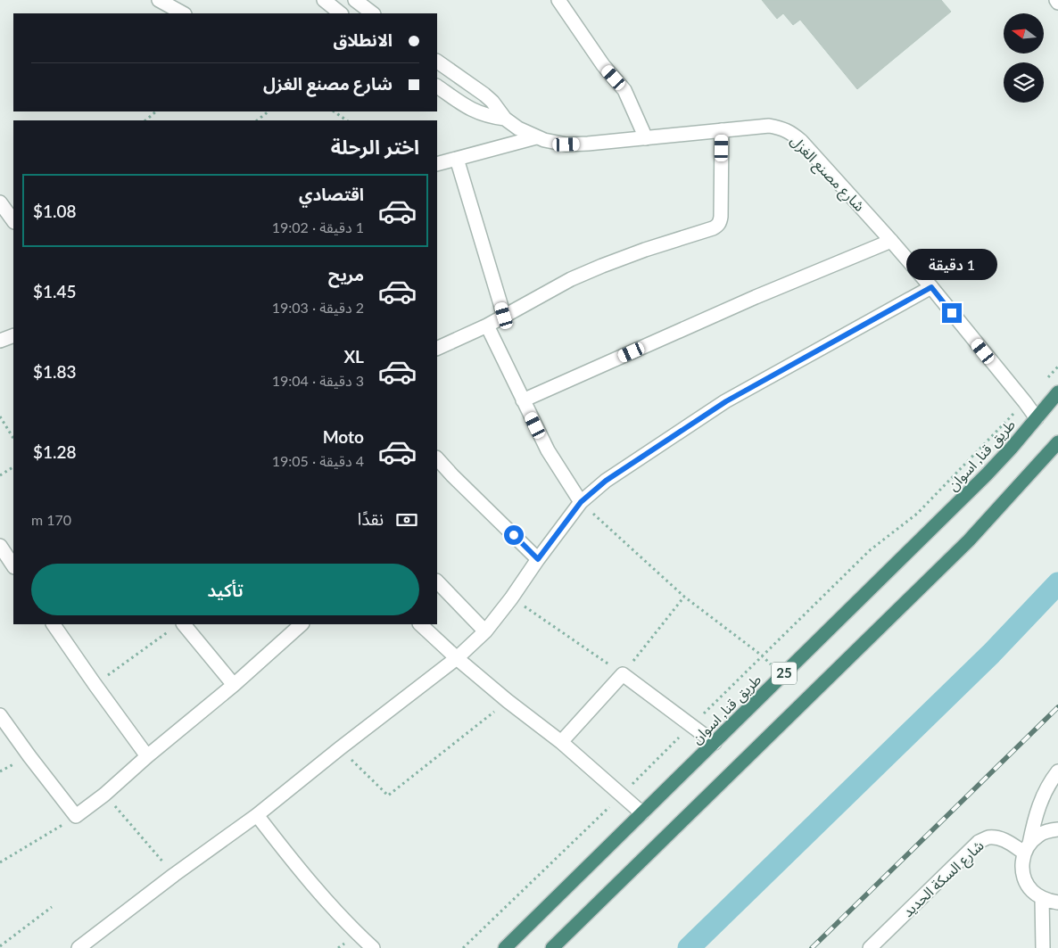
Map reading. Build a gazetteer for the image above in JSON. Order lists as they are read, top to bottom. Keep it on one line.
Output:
{"streets":{"highway":["طريق قنا, اسوان","25"],"street":["شارع مصنع الغزل","شارع السكة الحديد"]},"crossings":[["شارع مصنع الغزل","طريق قنا, اسوان"]],"north":"left","page":{"banner":["الانطلاق","شارع مصنع الغزل"],"heading":"اختر الرحلة","list":[{"name":"اقتصادي","note":"1 دقيقة · 19:02","value":"$1.08"},{"name":"مريح","note":"2 دقيقة · 19:03","value":"$1.45"},{"name":"XL","note":"3 دقيقة · 19:04","value":"$1.83"},{"name":"Moto","note":"4 دقيقة · 19:05","value":"$1.28"}],"bubble":"1 دقيقة","pay":["نقدًا","170 m"],"buttons":"تأكيد"}}
